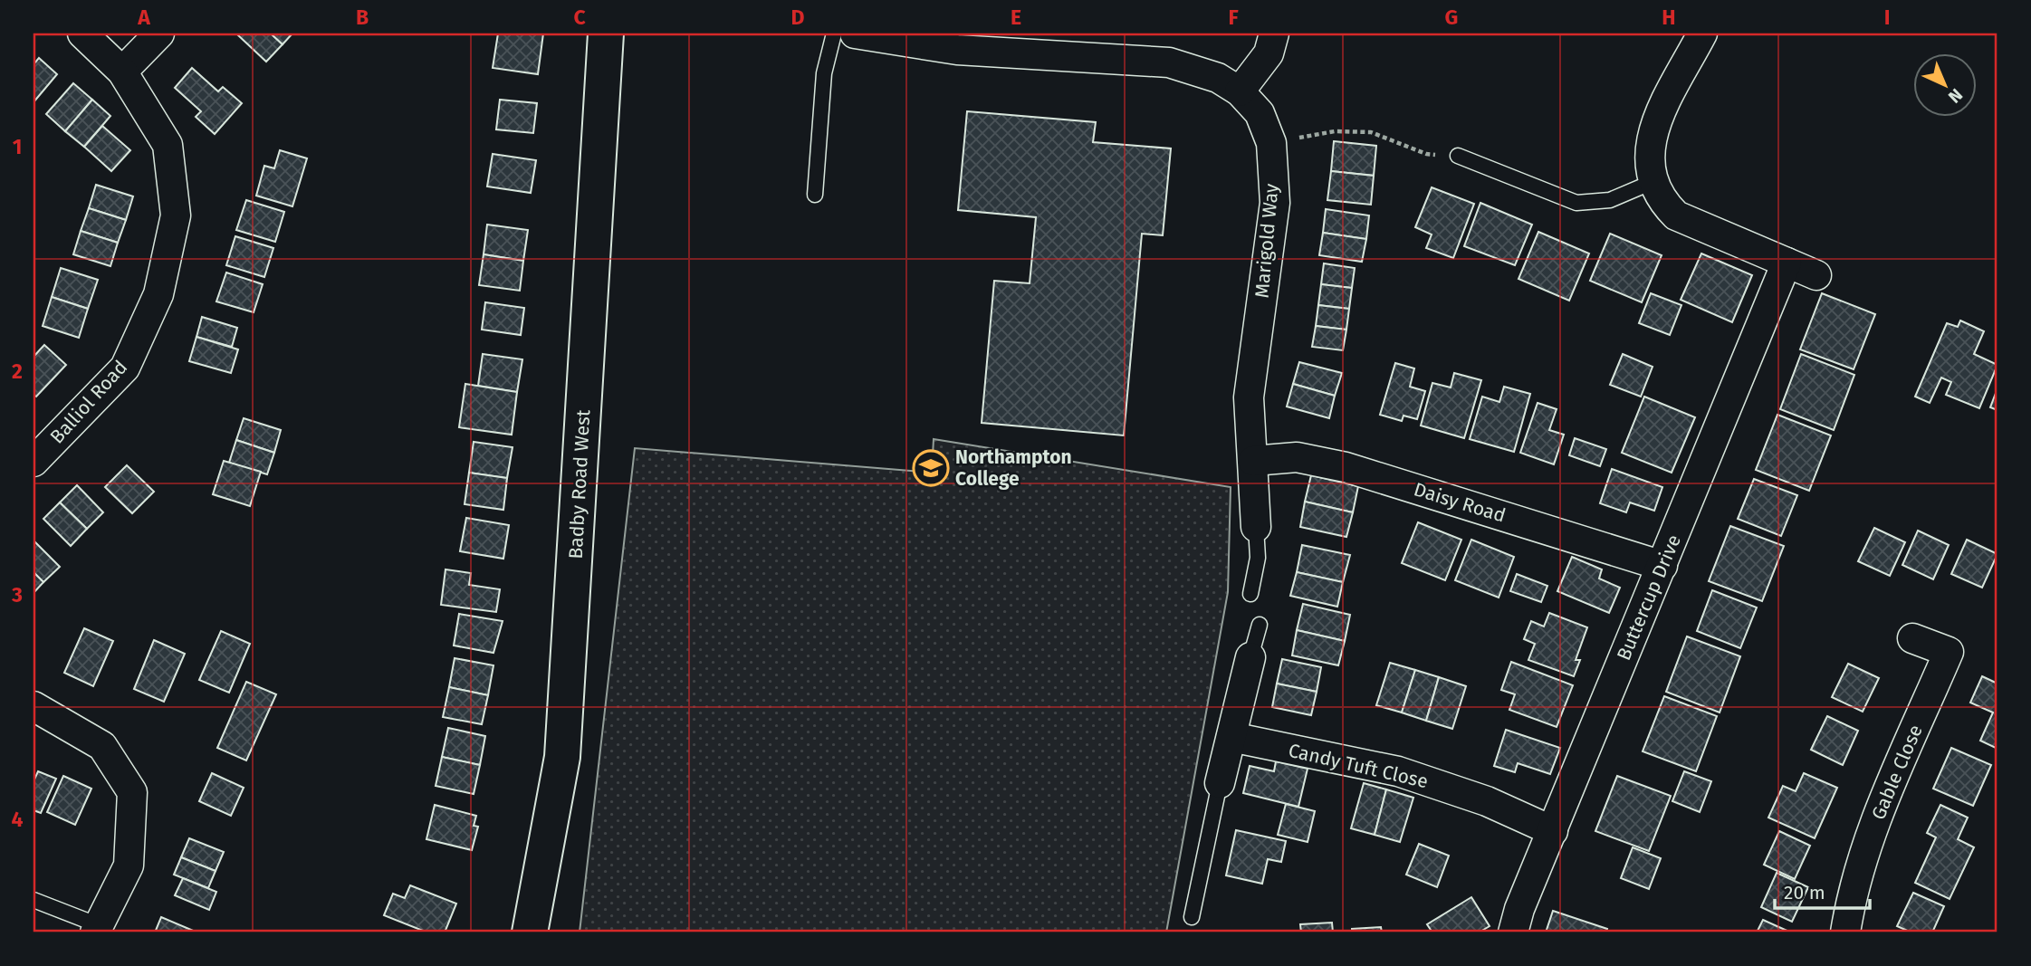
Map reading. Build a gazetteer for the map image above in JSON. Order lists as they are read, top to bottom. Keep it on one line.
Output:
{"streets":{"street":["Marigold Way","Balliol Road","Badby Road West","Daisy Road","Buttercup Drive","Candy Tuft Close","Gable Close"]},"crossings":[["Marigold Way","Daisy Road"],["Daisy Road","Buttercup Drive"],["Buttercup Drive","Candy Tuft Close"]],"places":{"school or university":["Northampton College"]},"scale_bar":"20 m","north":"bottom right","grid":{"columns":["A","B","C","D","E","F","G","H","I"],"rows":["1","2","3","4"]}}
